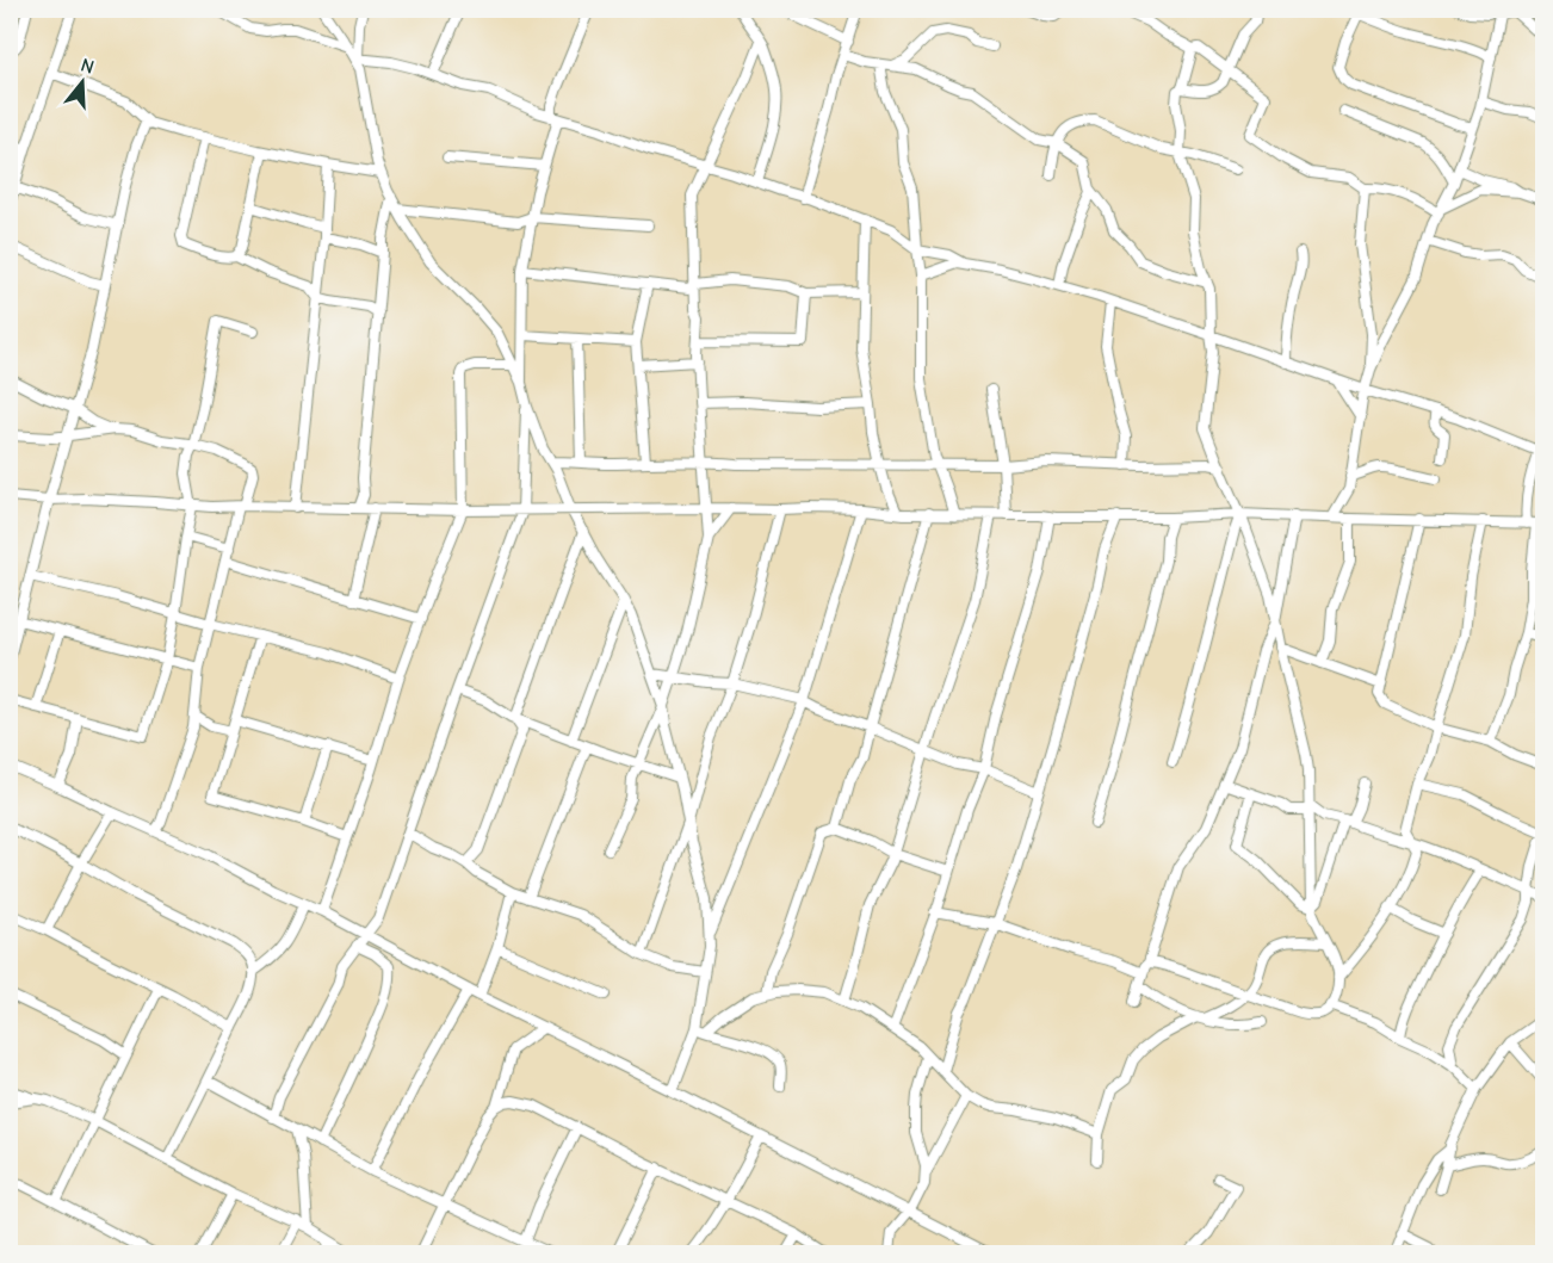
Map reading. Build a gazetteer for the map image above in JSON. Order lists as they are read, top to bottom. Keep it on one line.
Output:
{"north":"top"}
